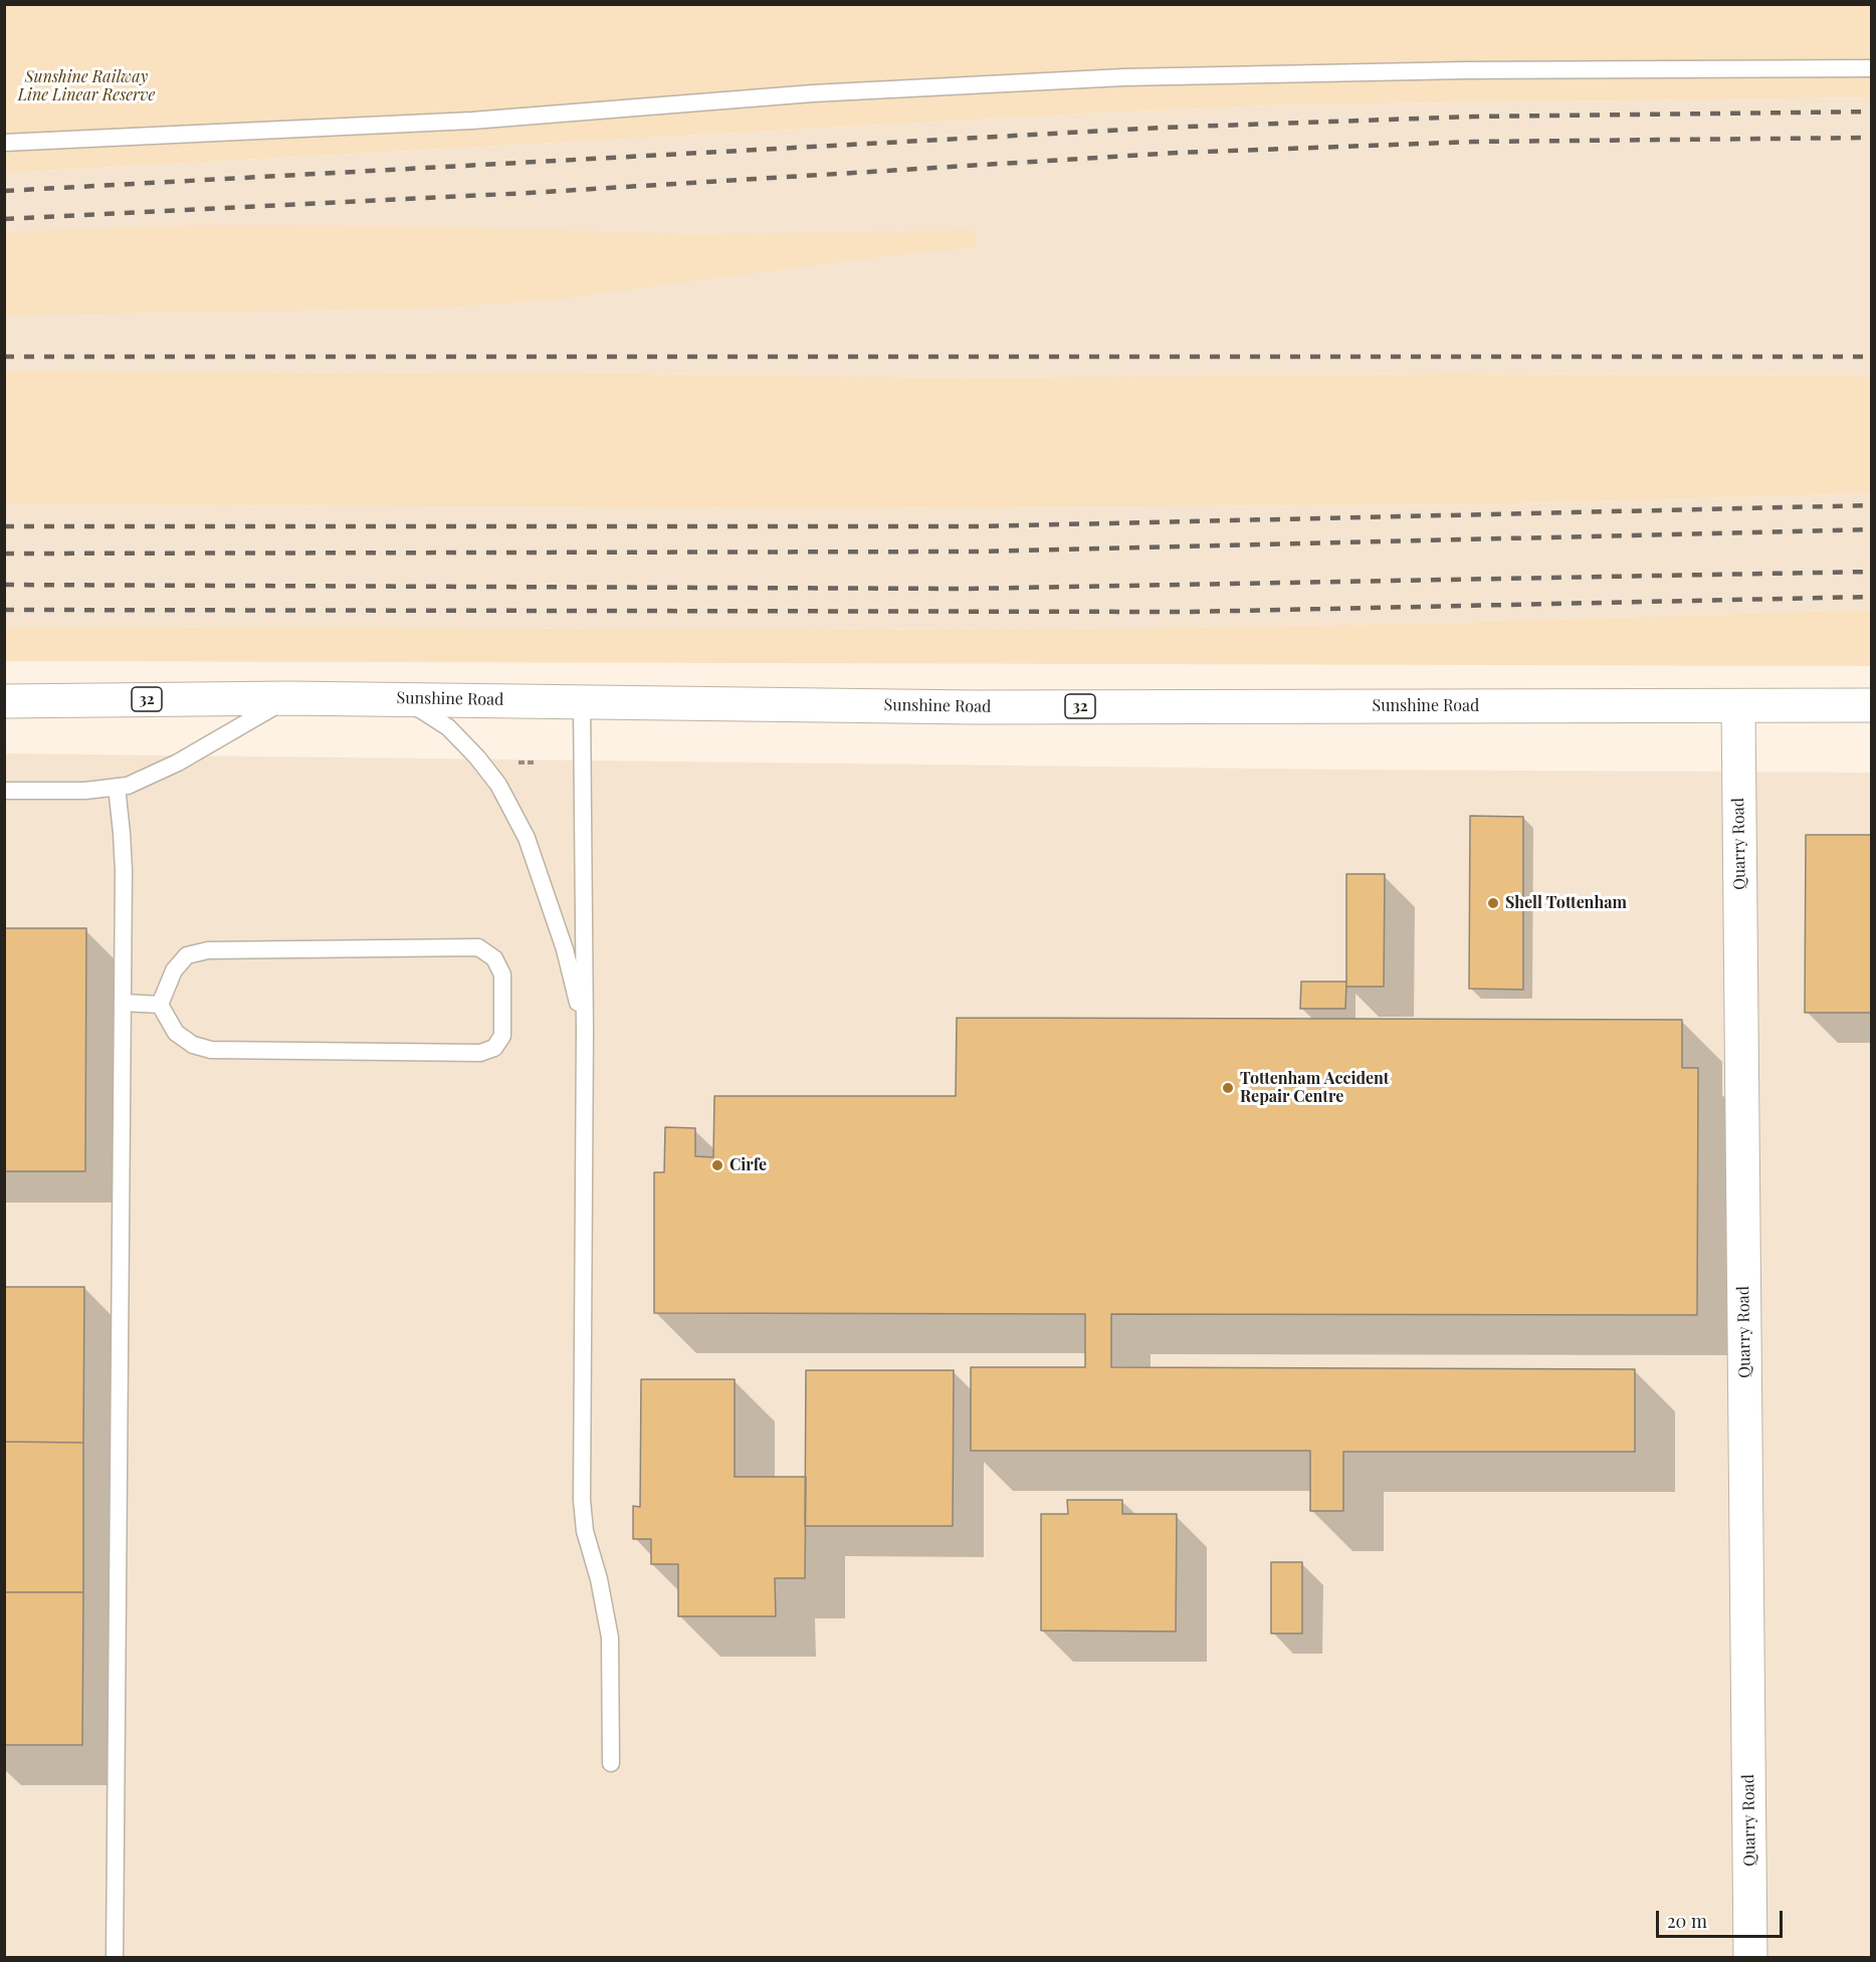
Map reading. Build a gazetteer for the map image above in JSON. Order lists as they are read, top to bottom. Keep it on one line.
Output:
{"streets":{"main road":["32","Sunshine Road","Quarry Road"]},"crossings":[["Sunshine Road","Quarry Road"]],"parks":["Sunshine Railway Line Linear Reserve"],"places":["Shell Tottenham","Tottenham Accident Repair Centre","Cirfe"],"scale_bar":"20 m"}
